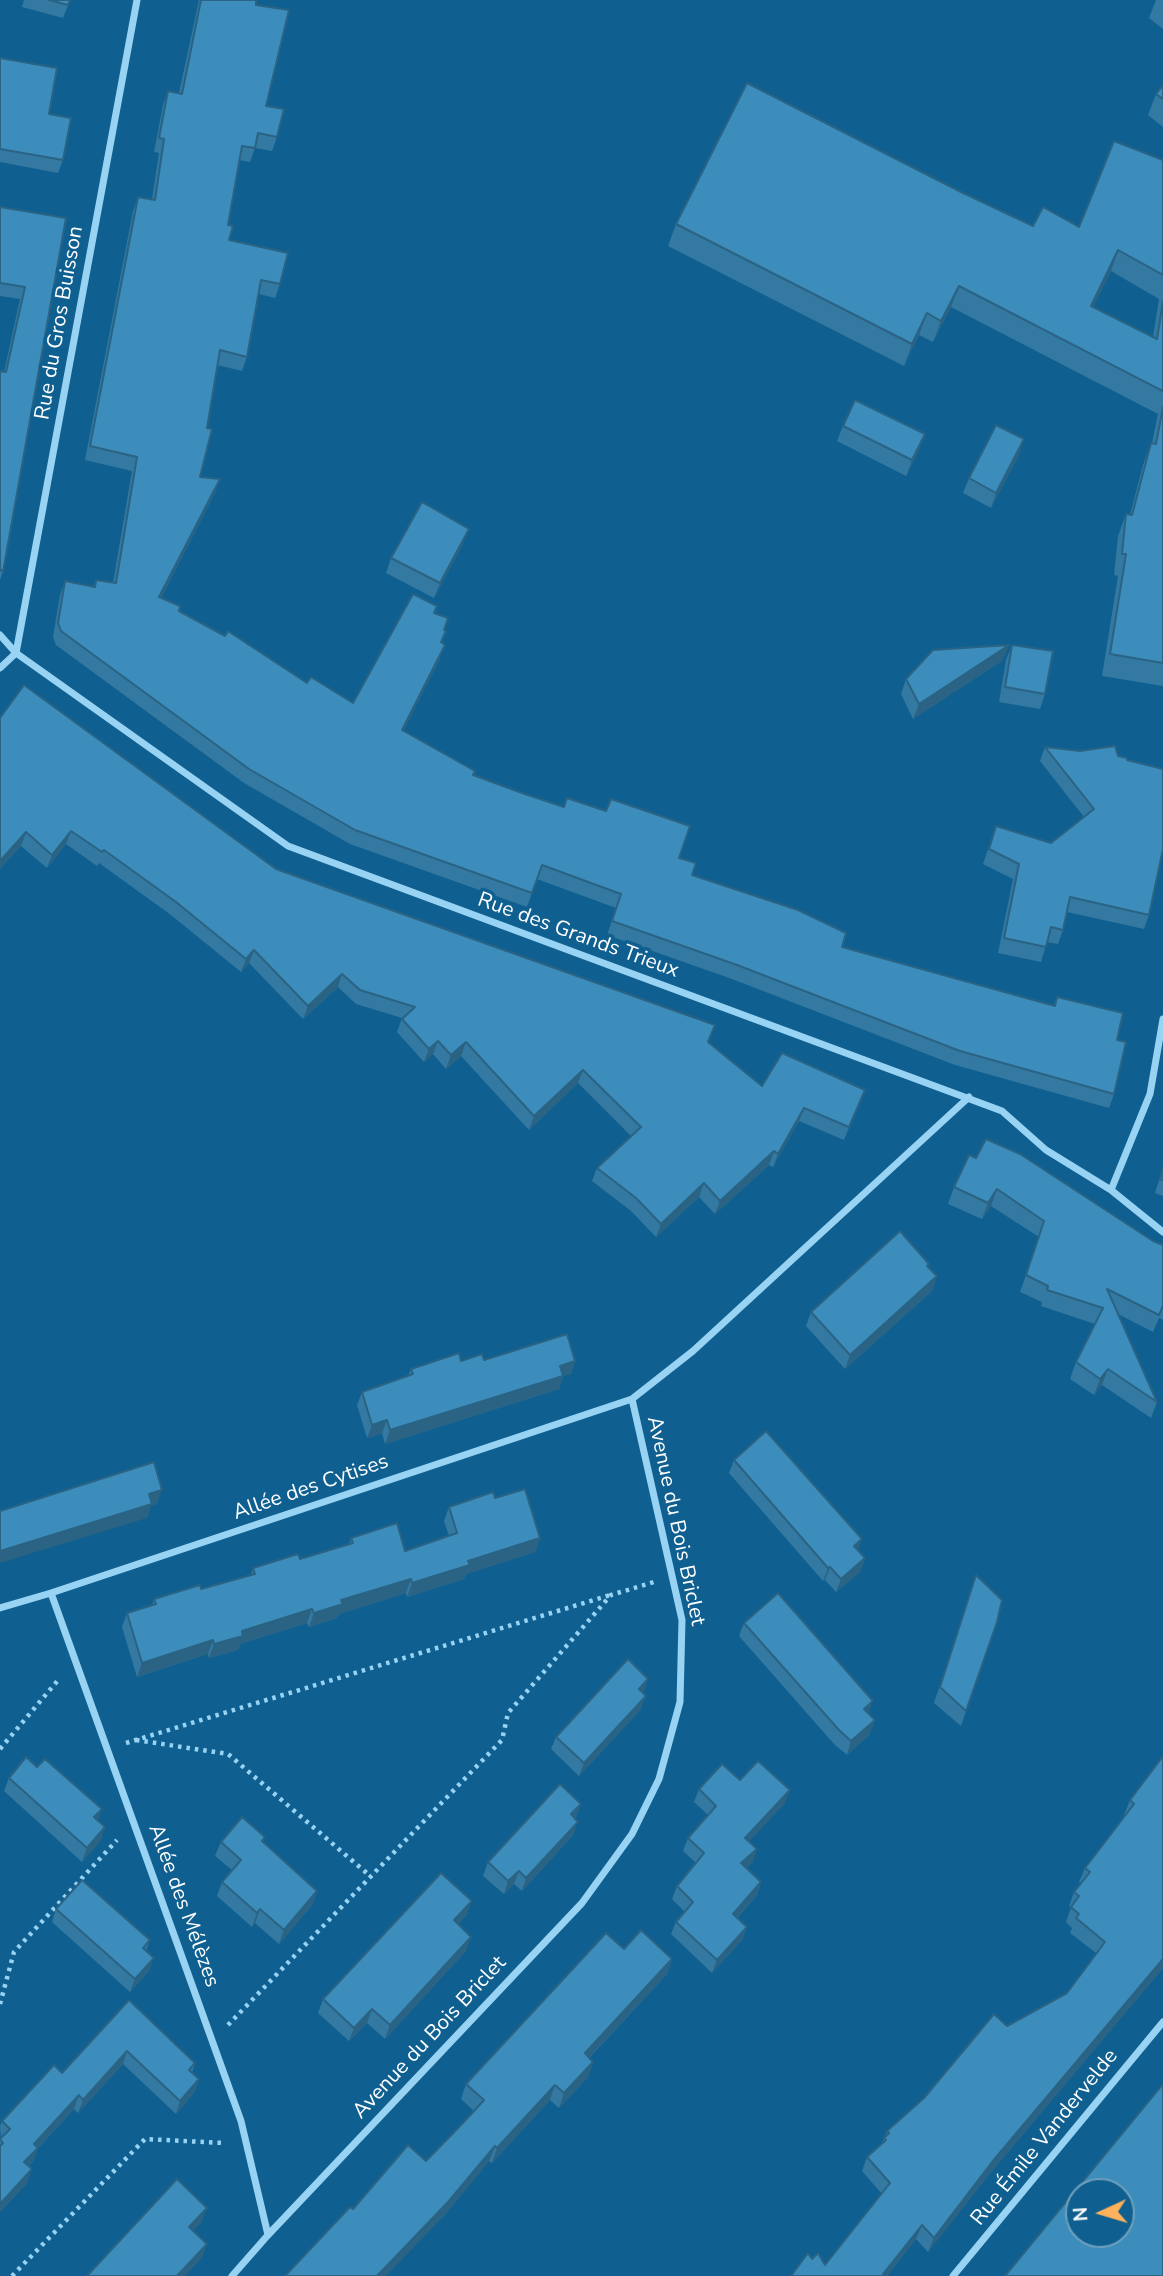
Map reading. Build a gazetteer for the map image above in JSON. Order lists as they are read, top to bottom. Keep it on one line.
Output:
{"streets":{"street":["Rue du Gros Buisson","Rue des Grands Trieux","Allée des Cytises","Avenue du Bois Briclet","Allée des Mélèzes","Rue Émile Vandervelde"]},"crossings":[["Rue du Gros Buisson","Rue des Grands Trieux"],["Rue des Grands Trieux","Avenue du Bois Briclet"],["Allée des Cytises","Avenue du Bois Briclet"],["Allée des Cytises","Allée des Mélèzes"],["Avenue du Bois Briclet","Allée des Mélèzes"]],"north":"left"}
